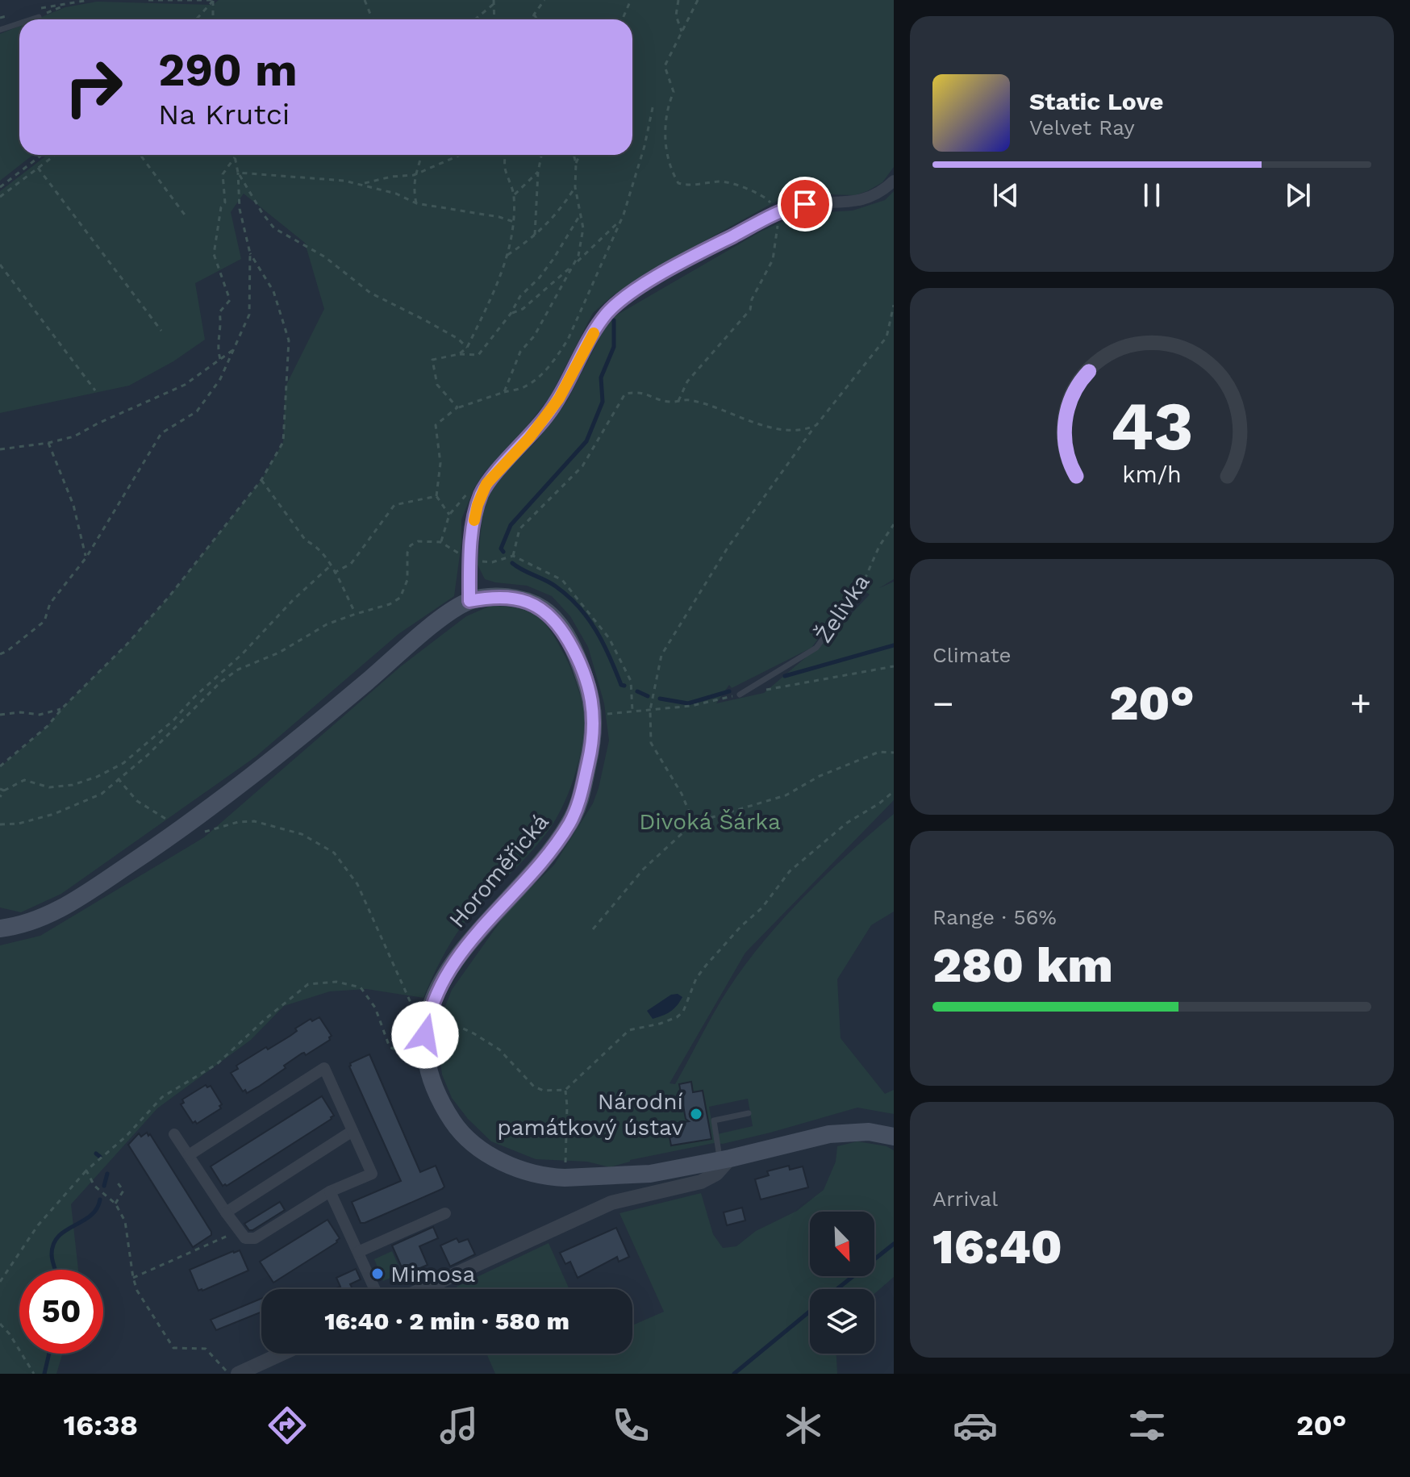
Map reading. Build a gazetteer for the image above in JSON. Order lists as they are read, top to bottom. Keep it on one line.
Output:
{"streets":{"main road":["Horoměřická"],"lane":["Želivka"]},"parks":["Divoká Šárka"],"places":["Národní památkový ústav","Mimosa"],"north":"bottom right","page":{"turn":["290 m","Na Krutci"],"song":["Static Love","Velvet Ray"],"tile":["Climate",["Range · 56%","280 km"],["Arrival","16:40"]],"heat":["−","20°","+"],"limit":"50","trip":"16:40 · 2 min · 580 m","tabs":["16:38","20°"],"gauge":["43","km/h"]}}
